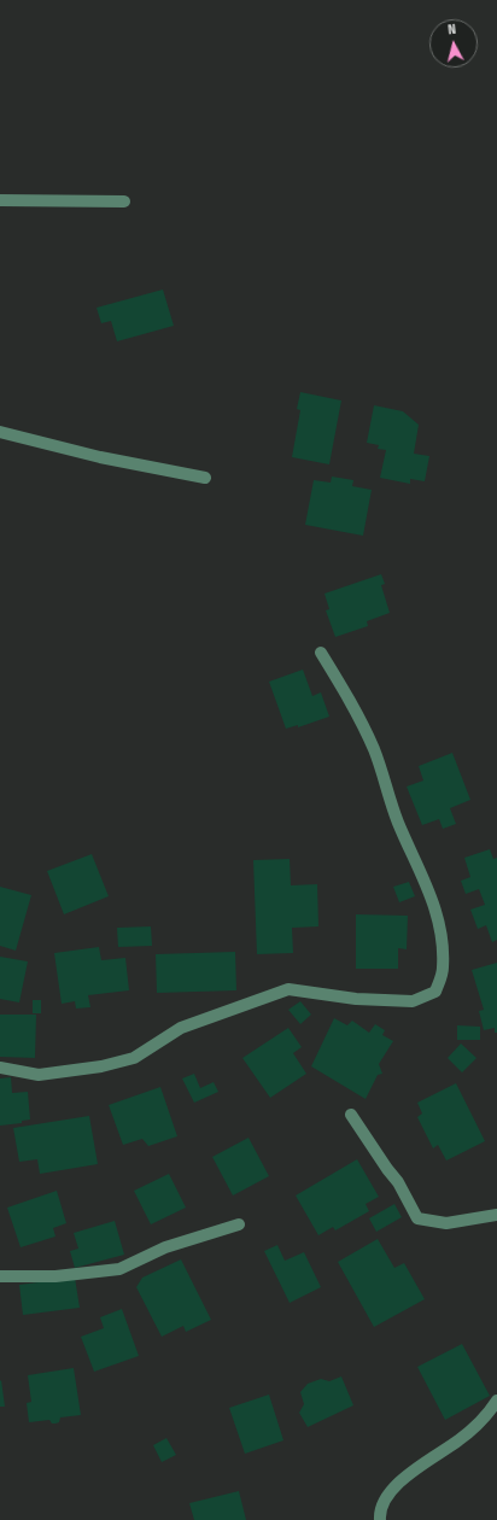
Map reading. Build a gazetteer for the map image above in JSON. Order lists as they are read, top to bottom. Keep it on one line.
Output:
{"north":"top"}
